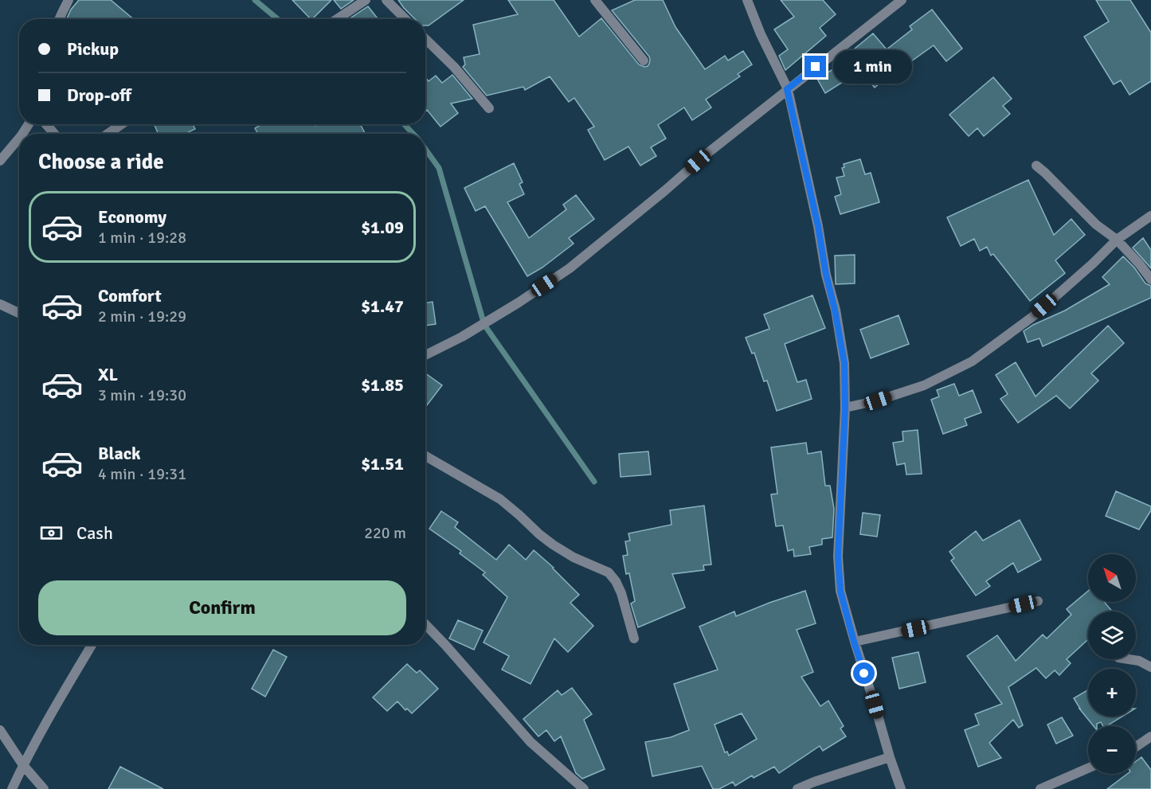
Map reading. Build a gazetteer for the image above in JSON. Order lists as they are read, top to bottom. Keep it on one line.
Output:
{"north":"top left","page":{"banner":["Pickup","Drop-off"],"bubble":"1 min","heading":"Choose a ride","list":[{"name":"Economy","note":"1 min · 19:28","value":"$1.09"},{"name":"Comfort","note":"2 min · 19:29","value":"$1.47"},{"name":"XL","note":"3 min · 19:30","value":"$1.85"},{"name":"Black","note":"4 min · 19:31","value":"$1.51"}],"pay":["Cash","220 m"],"map_buttons":["+","−"],"buttons":"Confirm"}}
